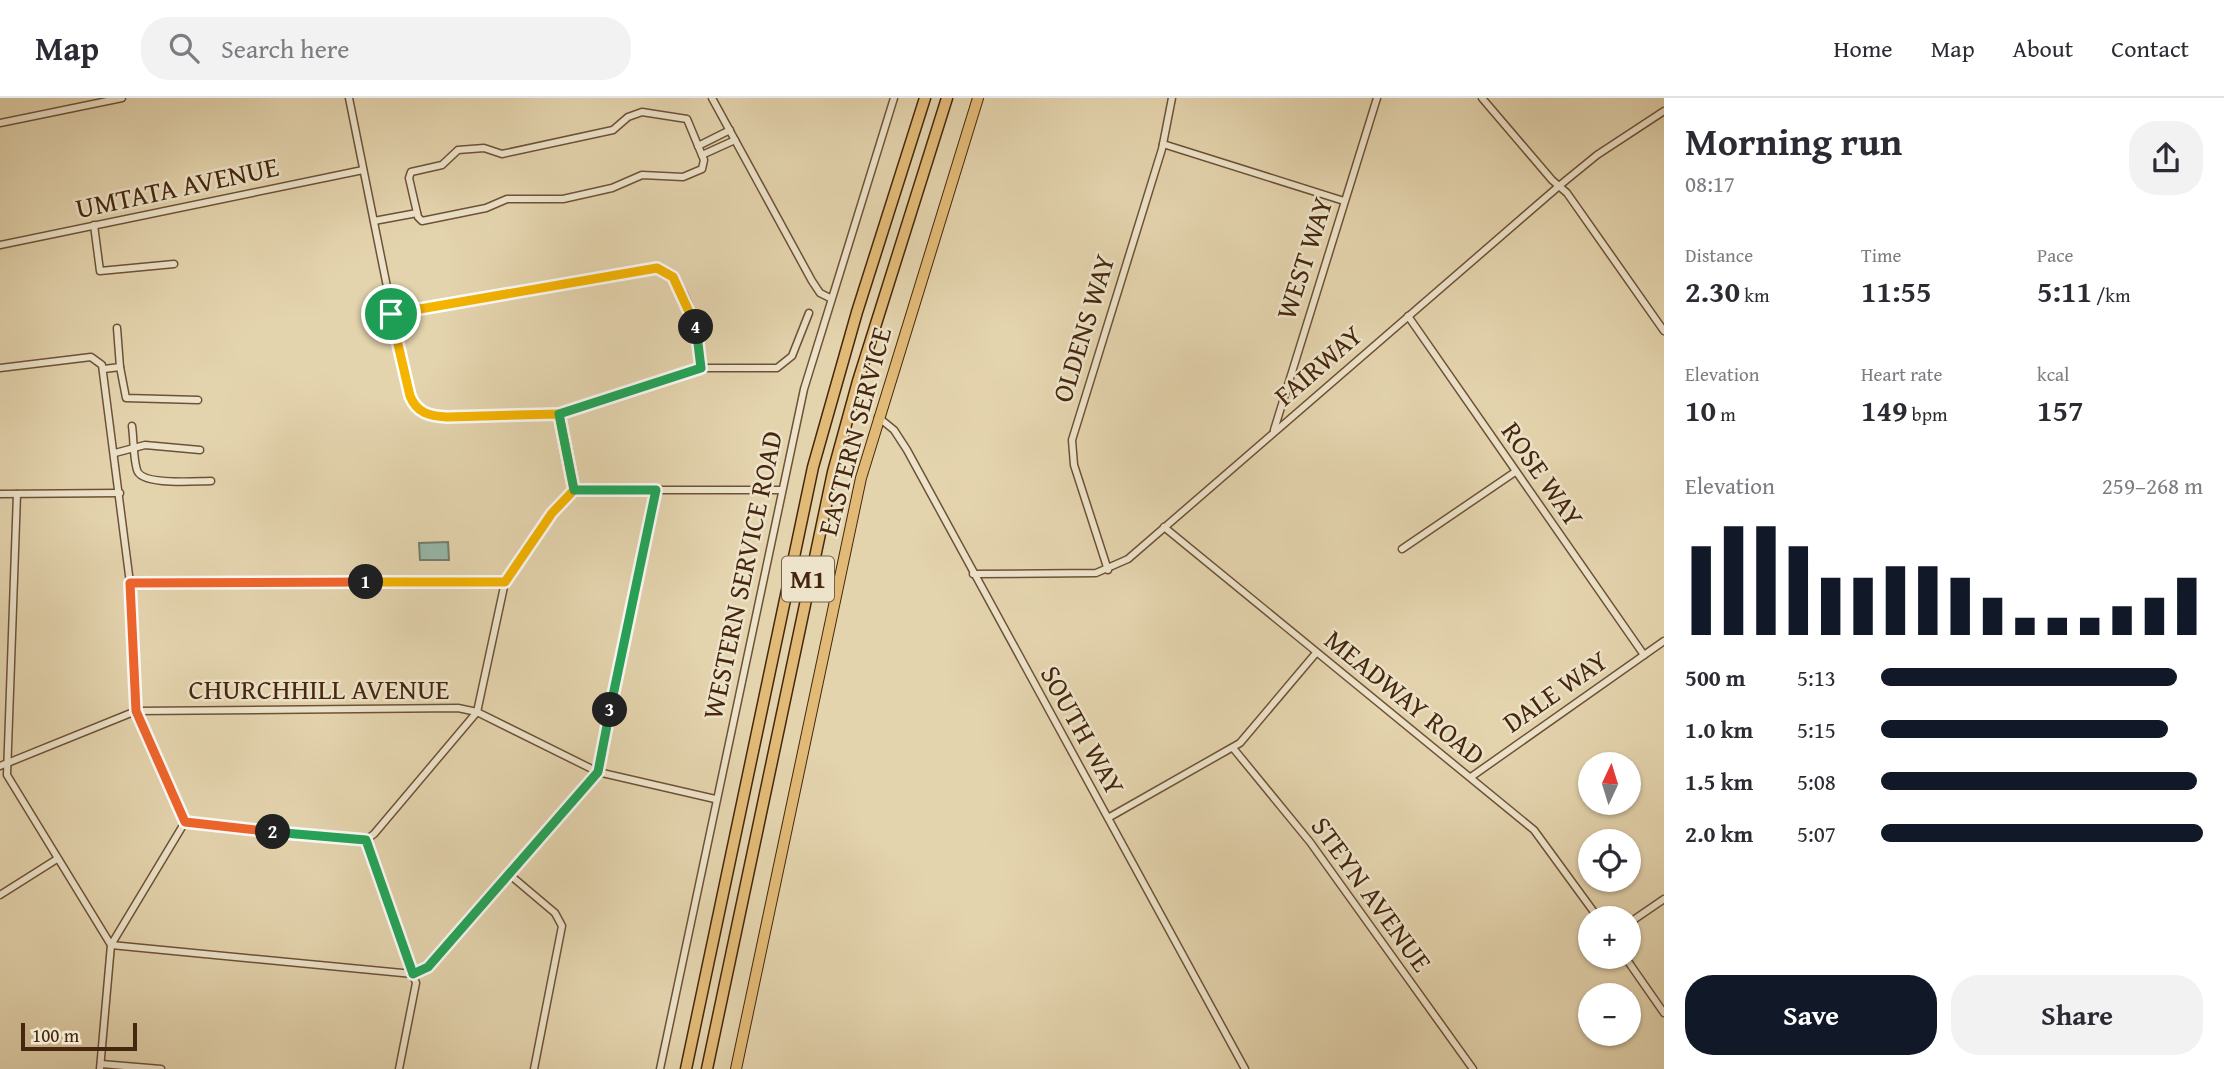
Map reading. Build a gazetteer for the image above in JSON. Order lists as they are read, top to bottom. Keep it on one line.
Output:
{"streets":{"highway":["M1"],"main road":["EASTERN SERVICE"],"street":["UMTATA AVENUE","WEST WAY","OLDENS WAY","FAIRWAY","ROSE WAY","WESTERN SERVICE ROAD","CHURCHHILL AVENUE","DALE WAY","MEADWAY ROAD","SOUTH WAY","STEYN AVENUE"]},"crossings":[["WEST WAY","FAIRWAY"],["OLDENS WAY","FAIRWAY"],["FAIRWAY","ROSE WAY"],["FAIRWAY","MEADWAY ROAD"],["FAIRWAY","SOUTH WAY"],["EASTERN SERVICE","SOUTH WAY"],["ROSE WAY","DALE WAY"],["WESTERN SERVICE ROAD","CHURCHHILL AVENUE"],["DALE WAY","MEADWAY ROAD"]],"scale_bar":"100 m","north":"top","page":{"header":"Map","search":"Search here","nav":["Home","Map","About","Contact"],"heading":["Morning run","08:17"],"stats":[["Distance","2.30 km"],["Time","11:55"],["Pace","5:11 /km"],["Elevation","10 m"],["Heart rate","149 bpm"],["kcal","157"]],"pins":["4","1","3","2"],"chart":["Elevation","259–268 m"],"list":[{"name":"500 m","note":"5:13"},{"name":"1.0 km","note":"5:15"},{"name":"1.5 km","note":"5:08"},{"name":"2.0 km","note":"5:07"}],"map_buttons":["+","−"],"buttons":["Save","Share"],"scale":"100 m"}}
